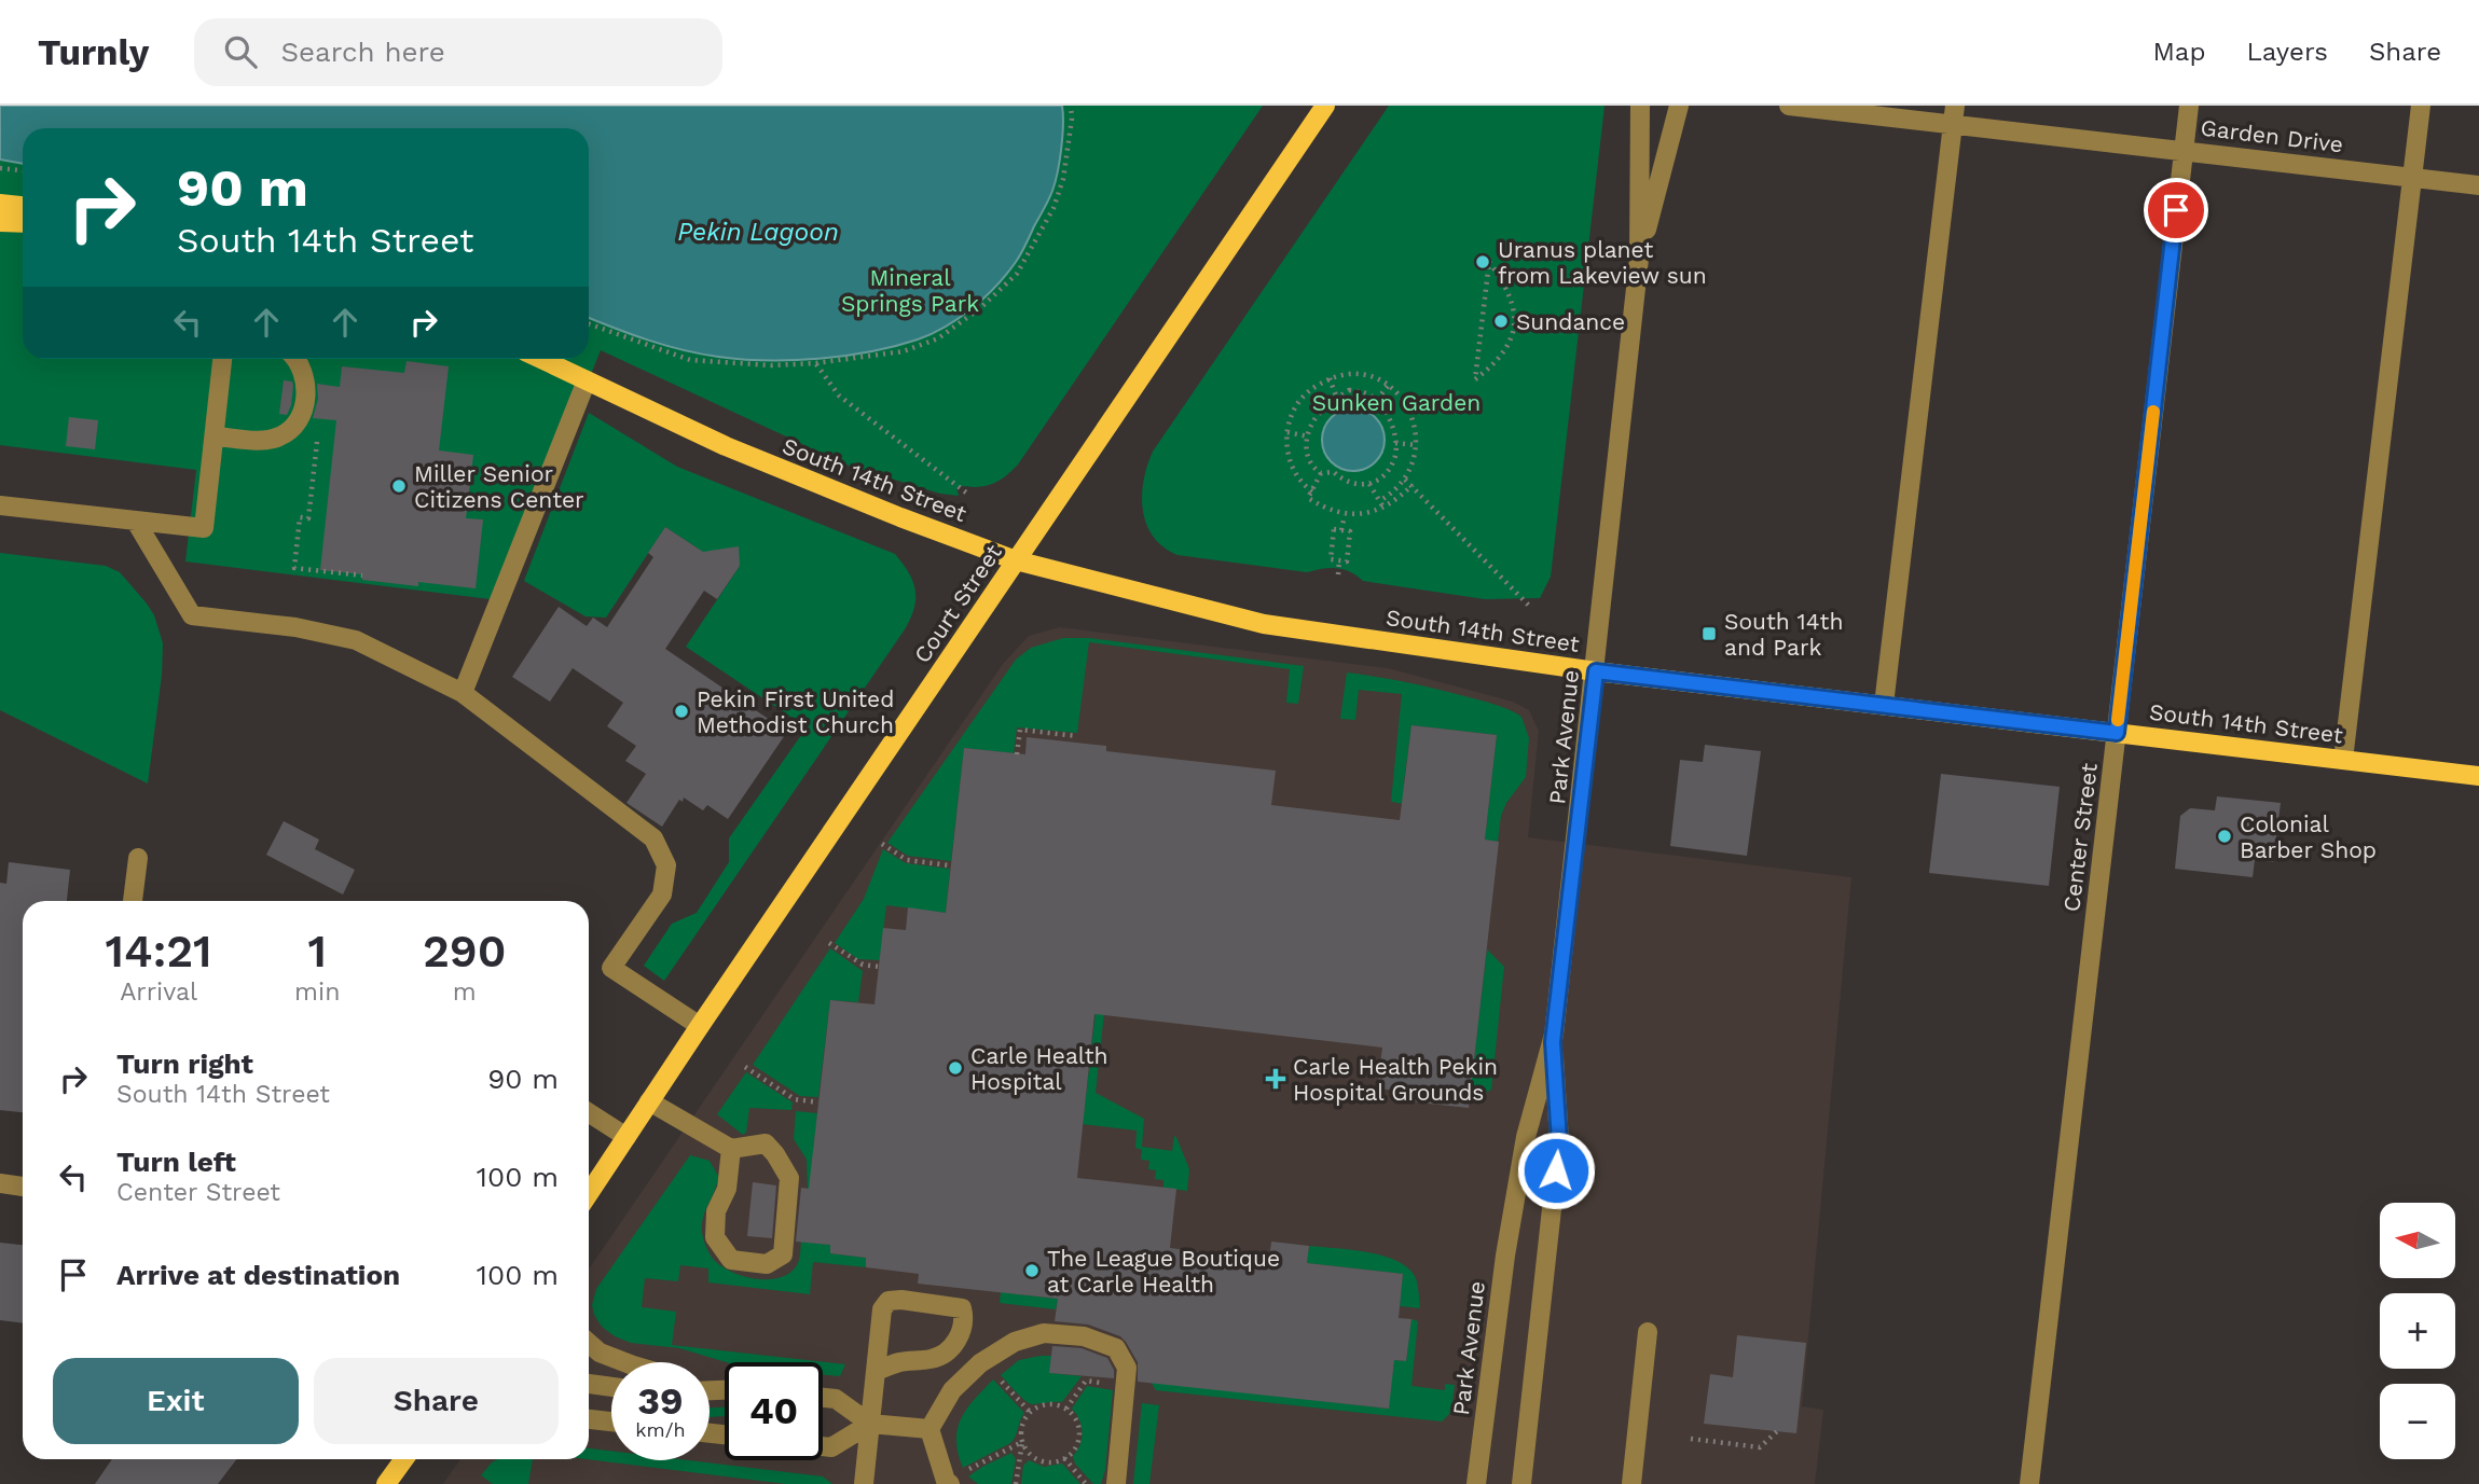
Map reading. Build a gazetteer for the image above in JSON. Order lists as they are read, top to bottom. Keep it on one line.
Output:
{"streets":{"main road":["South 14th Street","Court Street"],"street":["Garden Drive","Park Avenue","Center Street"]},"crossings":[["Garden Drive","Center Street"],["South 14th Street","Court Street"],["South 14th Street","Park Avenue"],["South 14th Street","Center Street"]],"water":["Pekin Lagoon"],"parks":["Mineral Springs Park","Sunken Garden"],"places":{"other":["Uranus planet from Lakeview sun","Sundance","Miller Senior Citizens Center","Pekin First United Methodist Church","Colonial Barber Shop","Carle Health Hospital","The League Boutique at Carle Health"],"transit":["South 14th and Park"],"health":["Carle Health Pekin Hospital Grounds"]},"north":"left","page":{"header":"Turnly","search":"Search here","nav":["Map","Layers","Share"],"turn":["90 m","South 14th Street"],"eta":["14:21","Arrival","1","min","290","m"],"list":[{"name":"Turn right","note":"South 14th Street","value":"90 m"},{"name":"Turn left","note":"Center Street","value":"100 m"},{"name":"Arrive at destination","value":"100 m"}],"map_buttons":["+","−"],"buttons":["Exit","Share"],"speed":"39 km/h","limit":"40"}}
